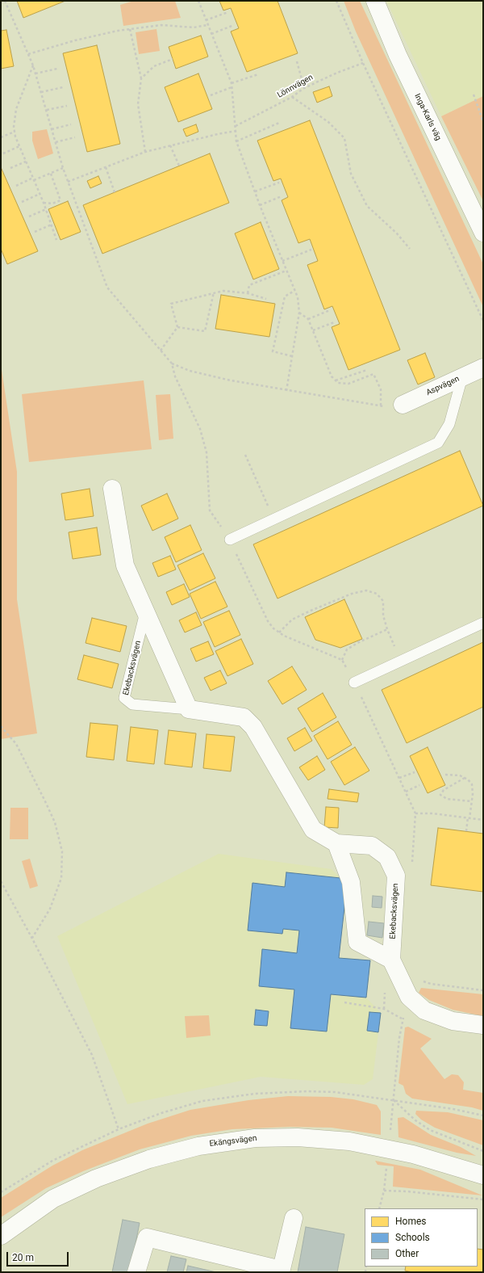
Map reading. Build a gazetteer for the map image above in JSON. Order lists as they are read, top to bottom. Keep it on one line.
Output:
{"streets":{"street":["Inga-Karls väg","Aspvägen","Ekebacksvägen","Ekängsvägen"],"path":["Lönnvägen"]},"legend":["Homes","Schools","Other"],"scale_bar":"20 m"}
